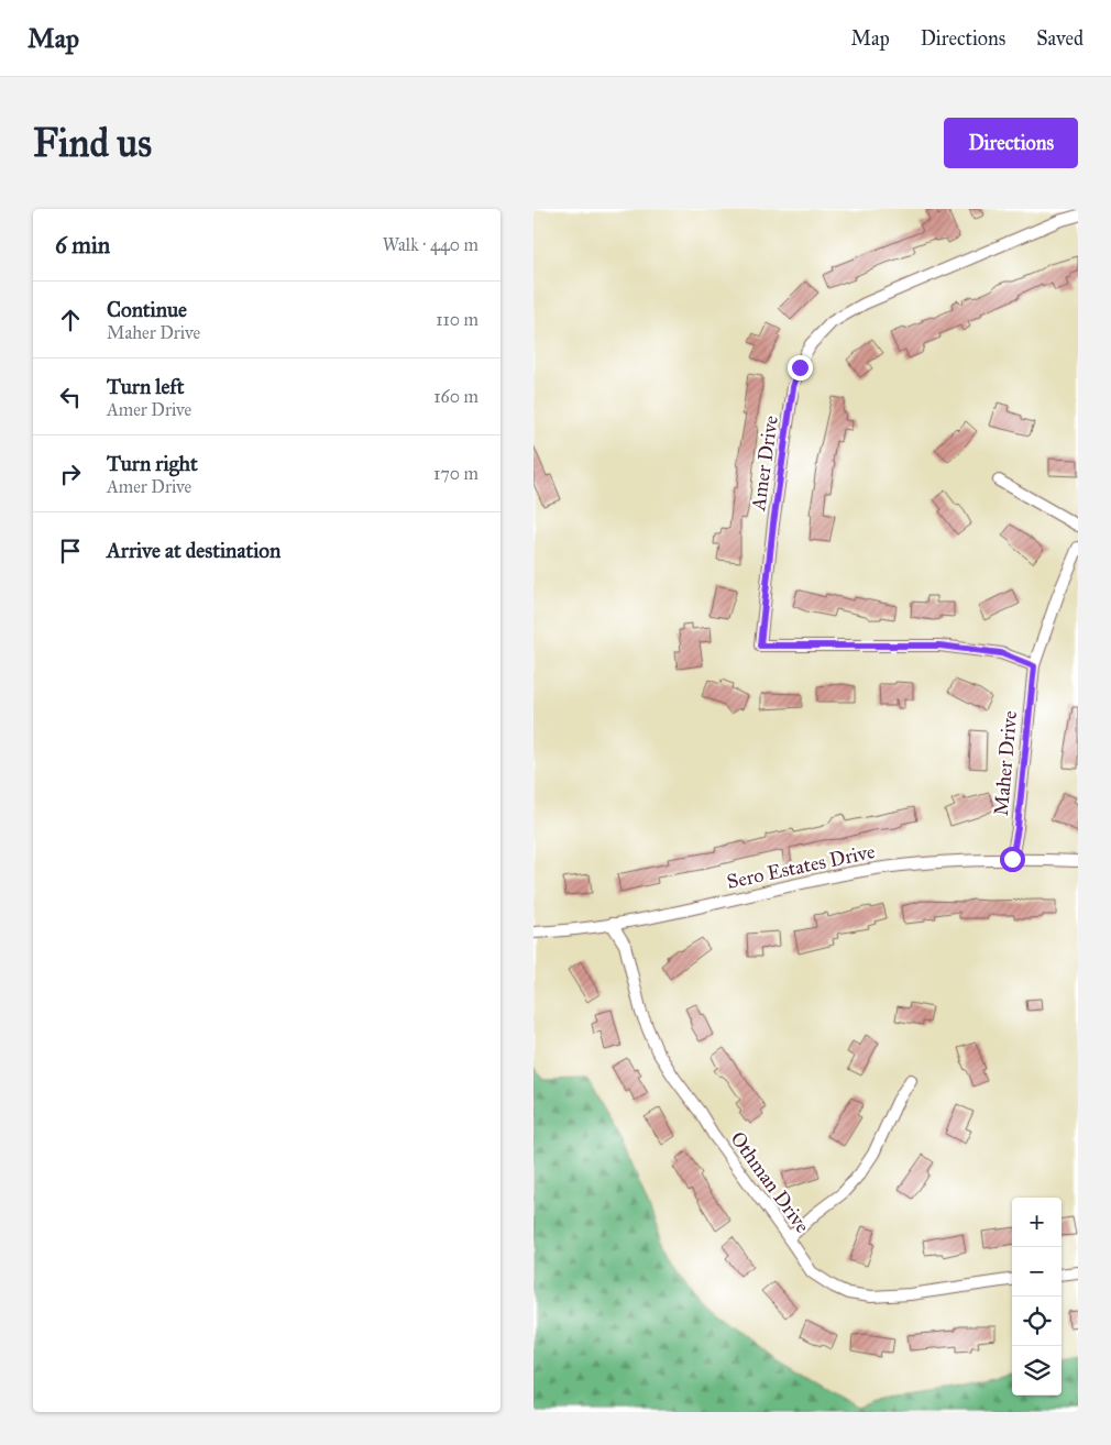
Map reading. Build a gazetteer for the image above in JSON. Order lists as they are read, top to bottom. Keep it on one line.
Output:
{"streets":{"street":["Amer Drive","Maher Drive","Sero Estates Drive","Othman Drive"]},"crossings":[["Amer Drive","Maher Drive"],["Maher Drive","Sero Estates Drive"],["Sero Estates Drive","Othman Drive"]],"page":{"header":"Map","nav":["Map","Directions","Saved"],"buttons":"Directions","title":"Find us","heading":["6 min","Walk · 440 m"],"list":[["Continue","Maher Drive","110 m"],["Turn left","Amer Drive","160 m"],["Turn right","Amer Drive","170 m"],"Arrive at destination"],"map_buttons":["+","−"]}}
